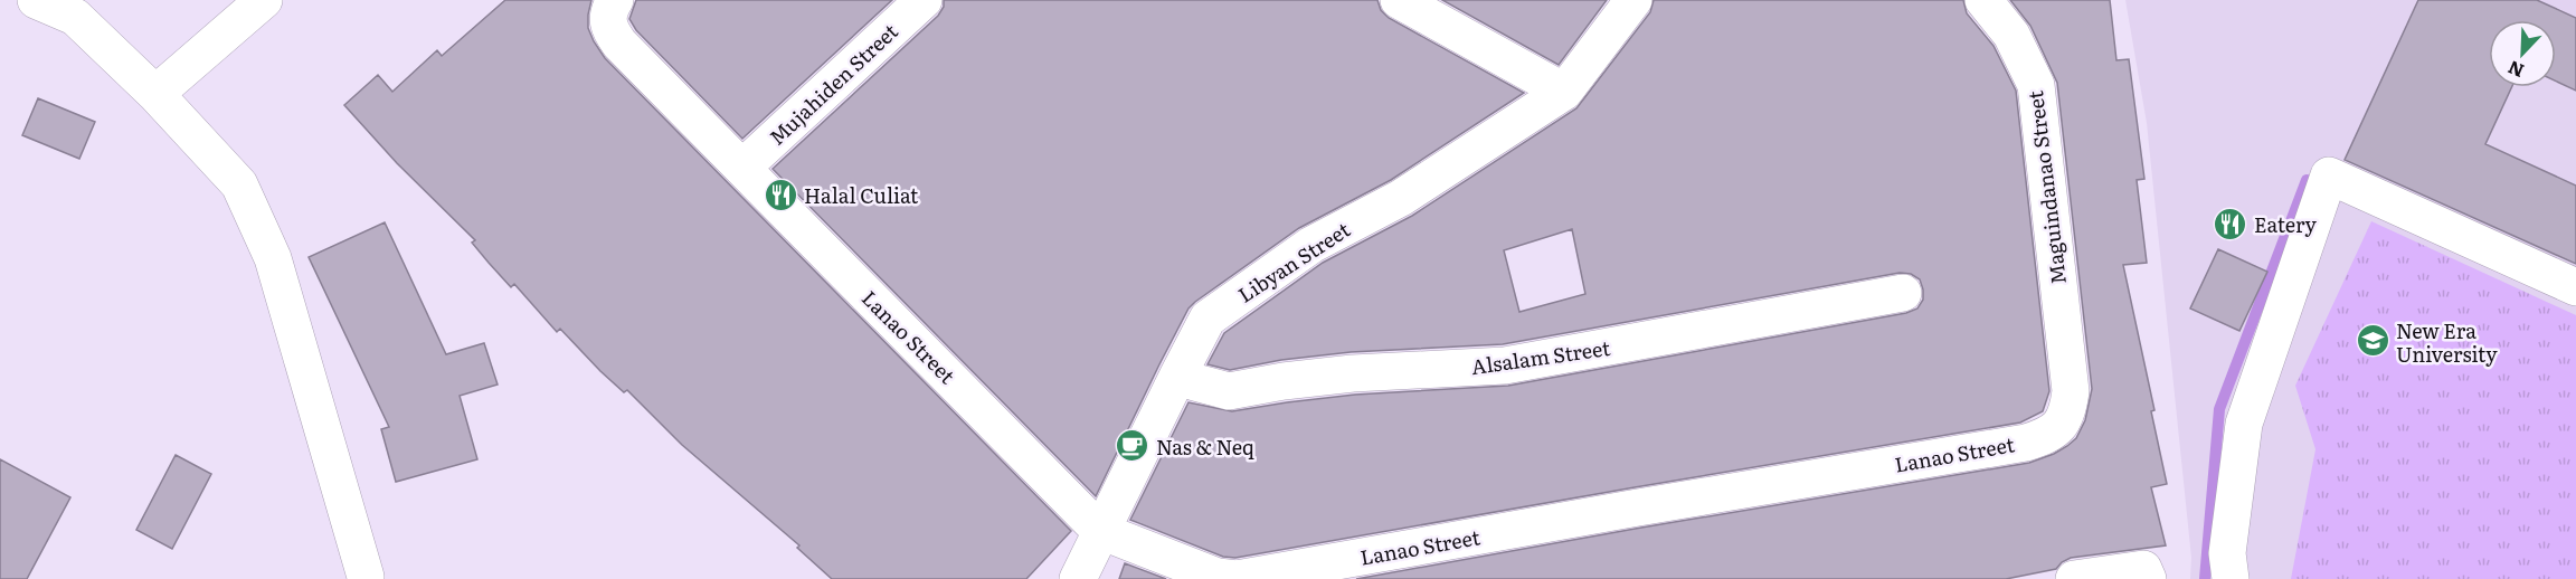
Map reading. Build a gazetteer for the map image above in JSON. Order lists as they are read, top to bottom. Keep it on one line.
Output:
{"streets":{"street":["Mujahiden Street","Maguindanao Street","Libyan Street","Lanao Street","Alsalam Street"]},"crossings":[["Mujahiden Street","Lanao Street"],["Maguindanao Street","Lanao Street"],["Libyan Street","Lanao Street"],["Libyan Street","Alsalam Street"]],"places":{"restaurant":["Halal Culiat","Eatery"],"school or university":["New Era University"],"cafe":["Nas & Neq"]},"north":"bottom left"}
